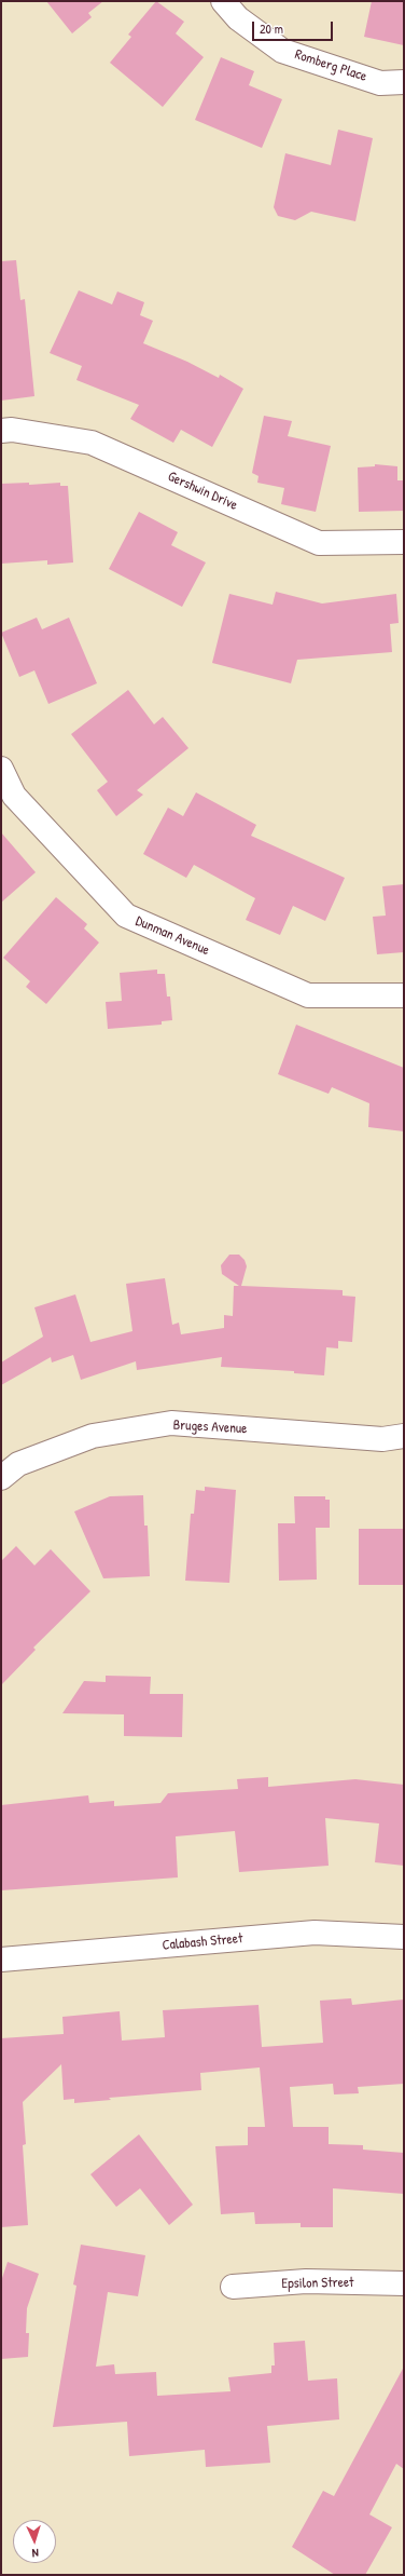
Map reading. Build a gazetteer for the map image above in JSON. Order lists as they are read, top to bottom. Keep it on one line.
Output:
{"streets":{"street":["Romberg Place","Gershwin Drive","Dunman Avenue","Bruges Avenue","Calabash Street","Epsilon Street"]},"scale_bar":"20 m","north":"bottom"}
